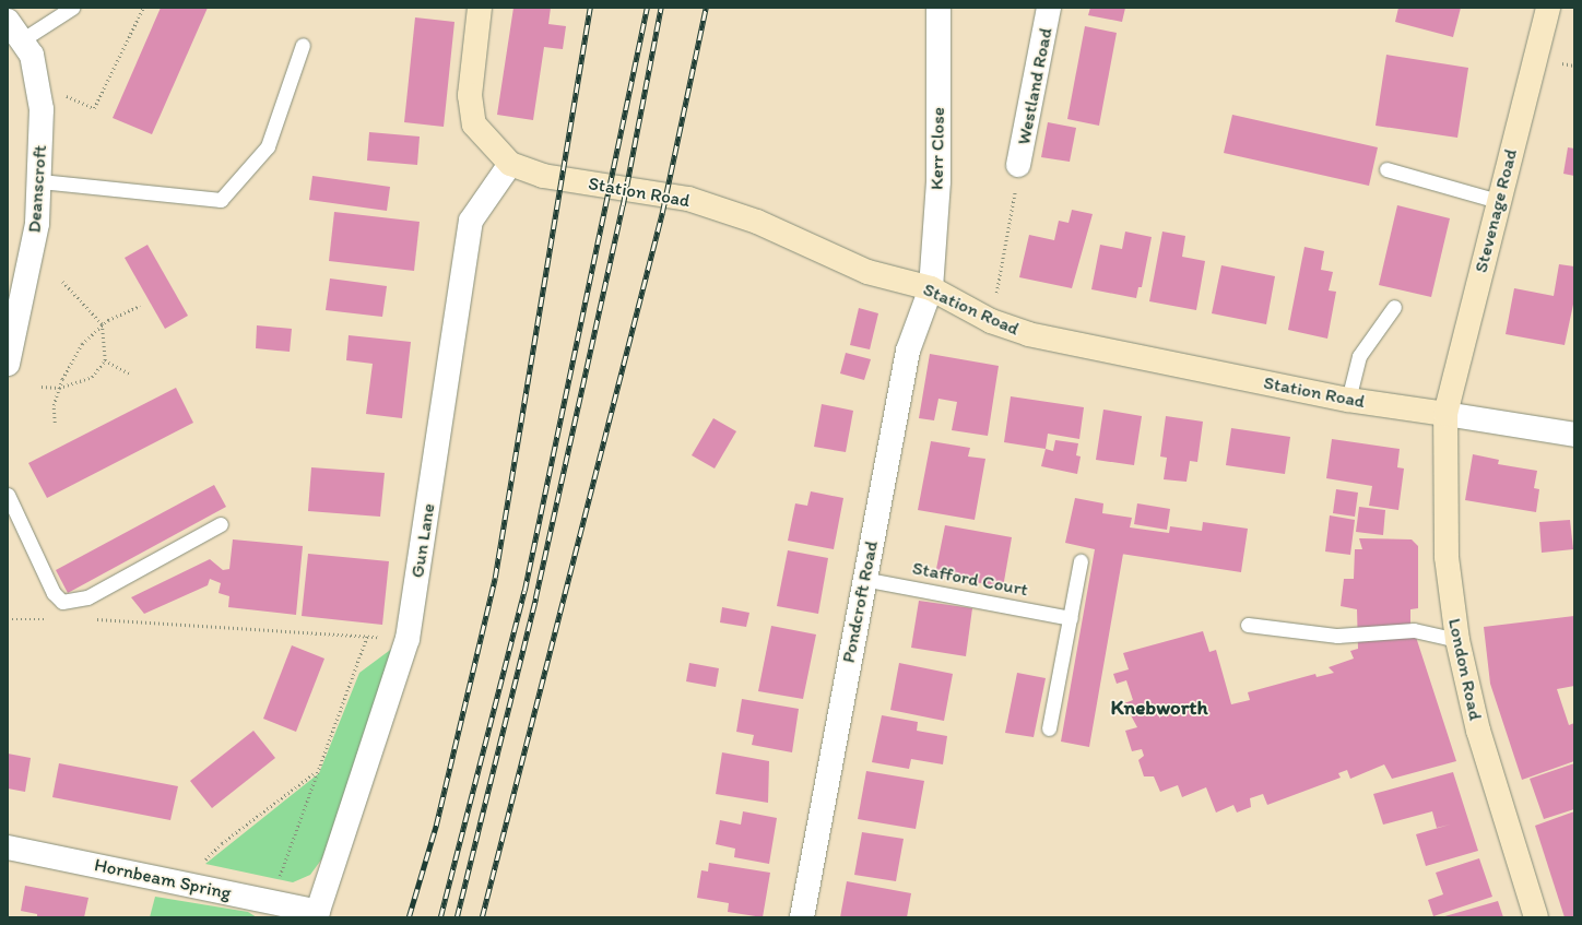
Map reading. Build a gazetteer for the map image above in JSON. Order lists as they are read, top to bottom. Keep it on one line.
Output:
{"streets":{"street":["Westland Road","Kerr Close","Deanscroft","Station Road","Stevenage Road","Gun Lane","Pondcroft Road","London Road","Hornbeam Spring"],"lane":["Stafford Court"]},"crossings":[["Kerr Close","Station Road"],["Kerr Close","Pondcroft Road"],["Station Road","Stevenage Road"],["Station Road","Gun Lane"],["Station Road","Pondcroft Road"],["Station Road","London Road"],["Stevenage Road","London Road"],["Gun Lane","Hornbeam Spring"],["Stafford Court","Pondcroft Road"]],"districts":["Knebworth"]}
